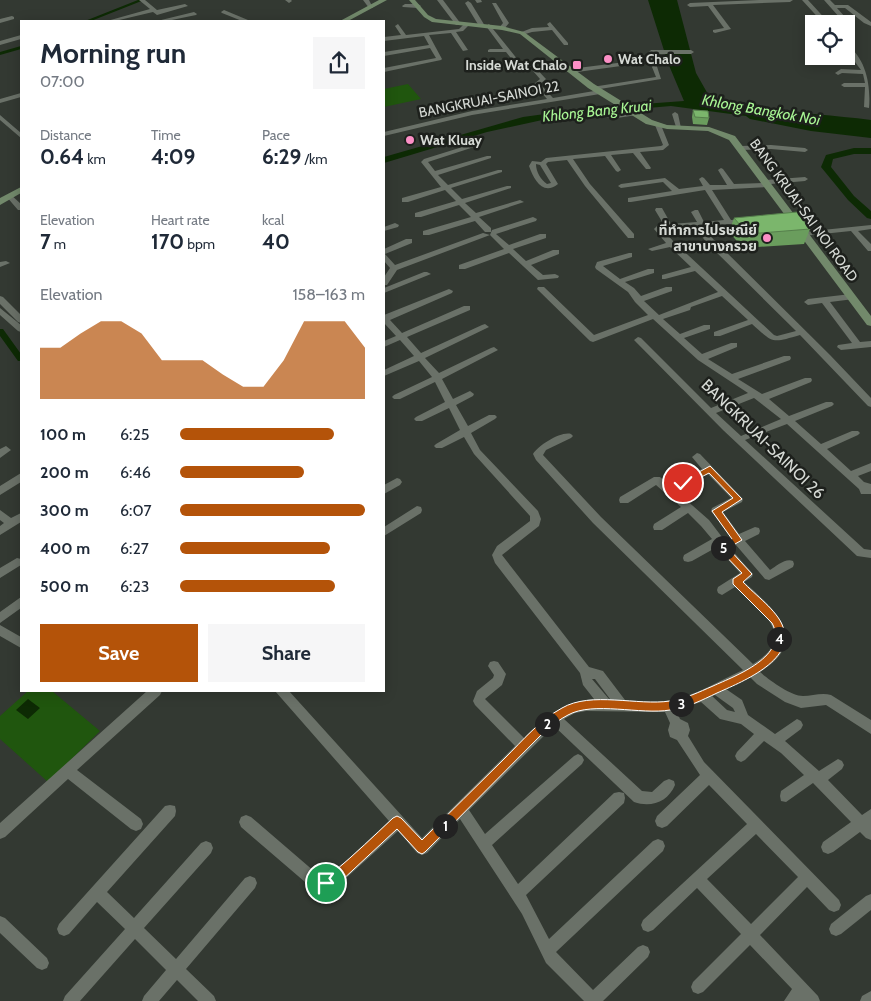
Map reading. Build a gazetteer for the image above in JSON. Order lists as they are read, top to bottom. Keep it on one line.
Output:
{"streets":{"main road":["BANG KRUAI-SAI NOI ROAD"],"street":["BANGKRUAI-SAINOI 22","BANGKRUAI-SAINOI 26"]},"crossings":[["BANGKRUAI-SAINOI 22","BANG KRUAI-SAI NOI ROAD"]],"water":["Khlong Bangkok Noi","Khlong Bang Kruai"],"places":{"other":["Wat Chalo","Wat Kluay","ที่ทำการไปรษณีย์ สาขาบางกรวย"],"transit":["Inside Wat Chalo"]},"page":{"heading":["Morning run","07:00"],"stats":[["Distance","0.64 km"],["Time","4:09"],["Pace","6:29 /km"],["Elevation","7 m"],["Heart rate","170 bpm"],["kcal","40"]],"chart":["Elevation","158–163 m"],"list":[{"name":"100 m","note":"6:25"},{"name":"200 m","note":"6:46"},{"name":"300 m","note":"6:07"},{"name":"400 m","note":"6:27"},{"name":"500 m","note":"6:23"}],"pins":["5","4","3","2","1"],"buttons":["Save","Share"]}}
